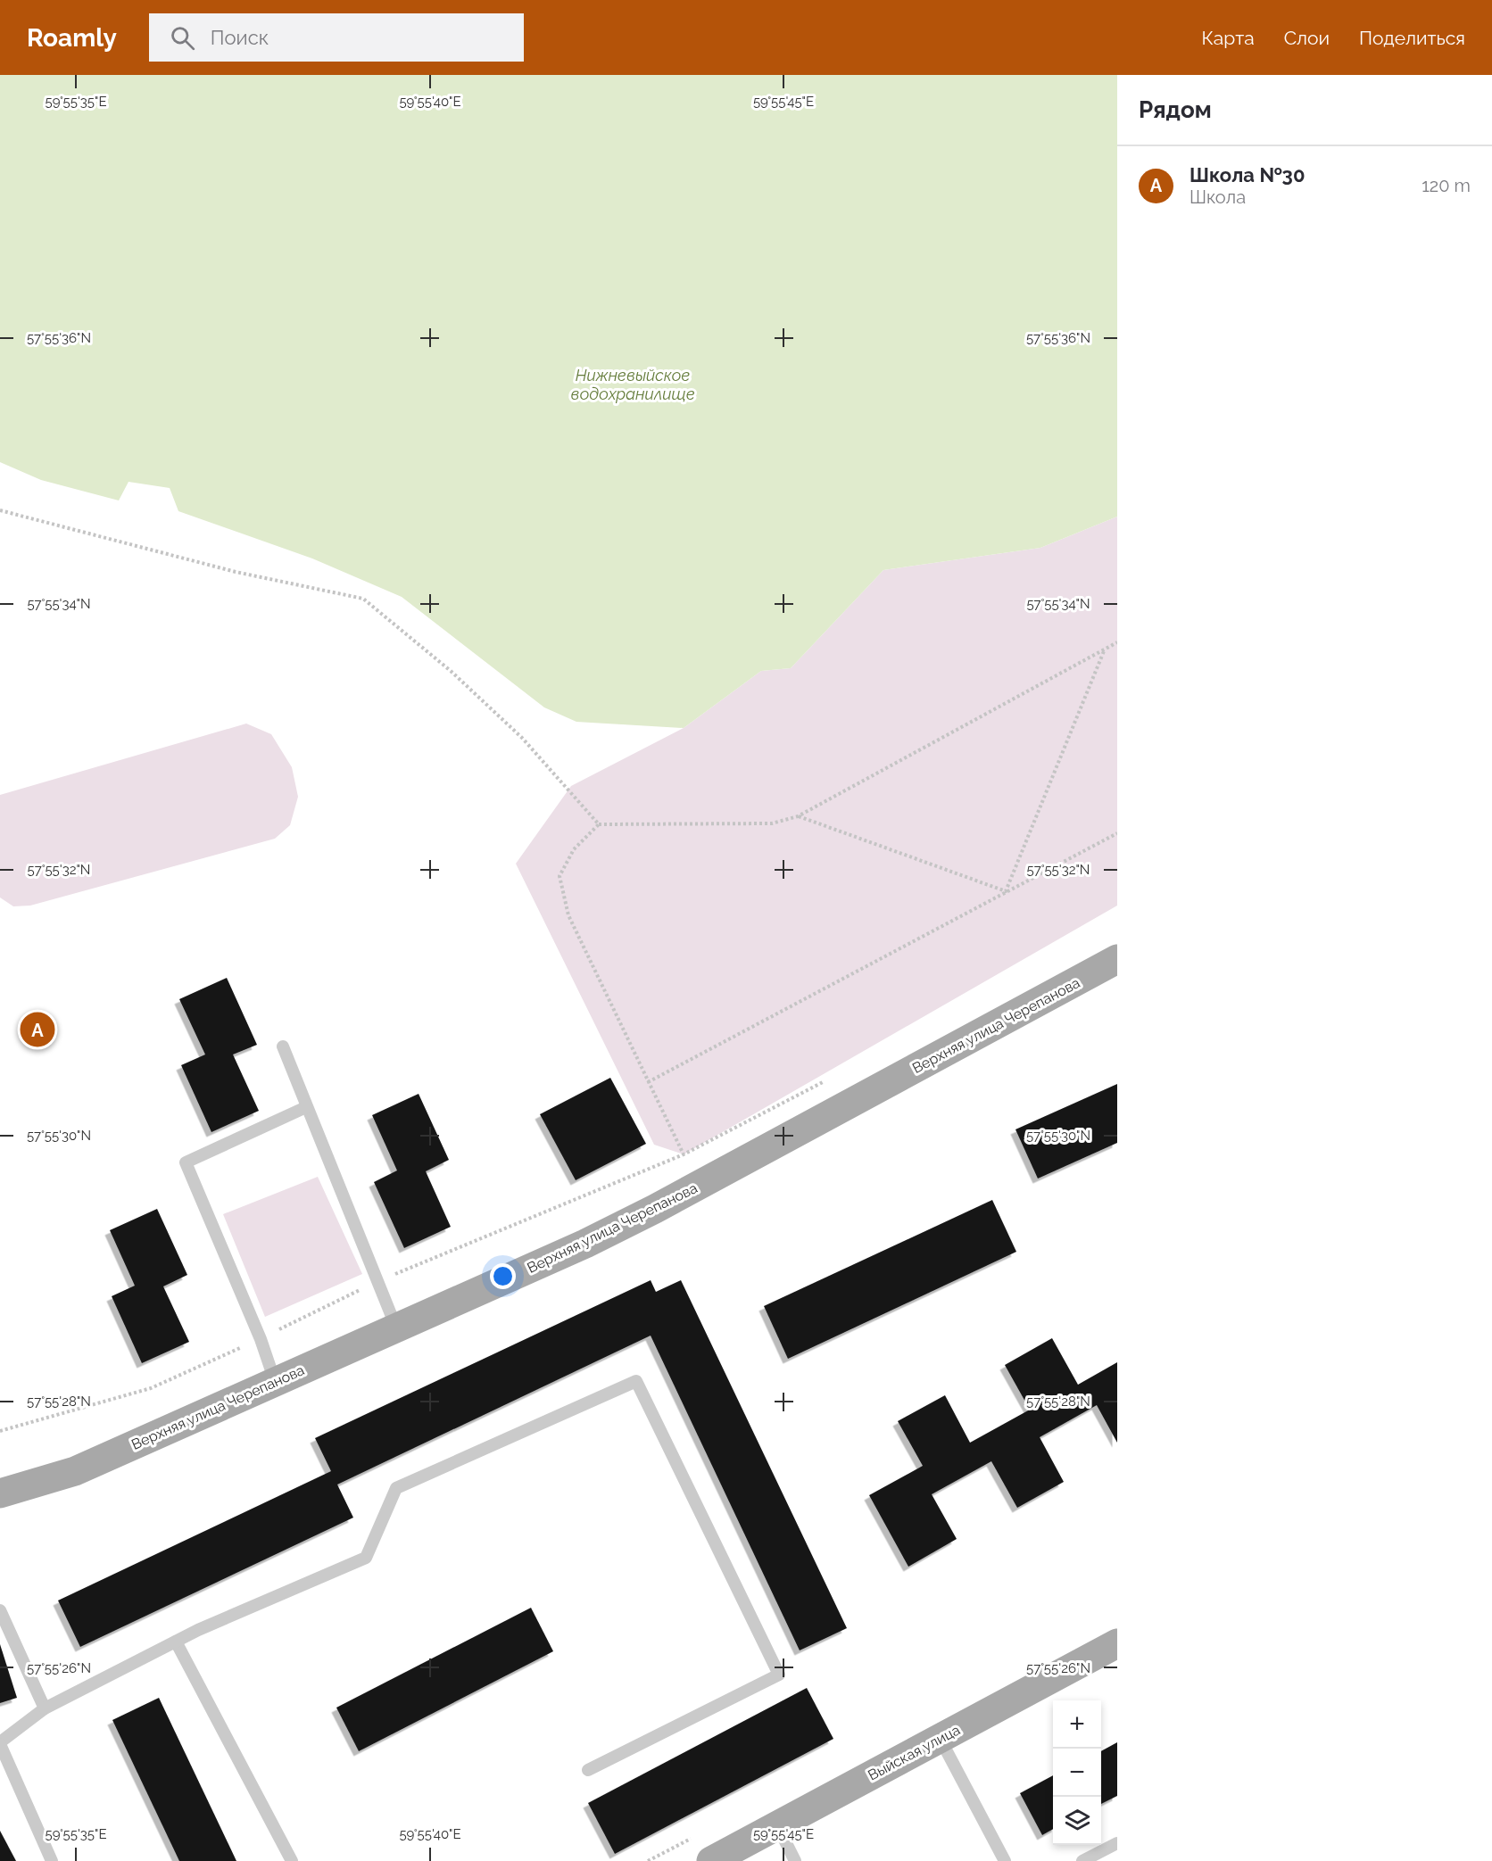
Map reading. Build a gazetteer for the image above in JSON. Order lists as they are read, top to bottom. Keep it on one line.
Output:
{"streets":{"main road":["Верхняя улица Черепанова","Выйская улица"]},"water":["Нижневыйское водохранилище"],"page":{"header":"Roamly","search":"Поиск","nav":["Карта","Слои","Поделиться"],"heading":"Рядом","list":[{"mark":"A","name":"Школа №30","note":"Школа","value":"120 m"}],"pins":"A","map_buttons":["+","−"]},"coordinates":["59°55'35\"E","59°55'40\"E","59°55'45\"E","57°55'36\"N","57°55'34\"N","57°55'32\"N","57°55'30\"N","57°55'28\"N","57°55'26\"N"]}
